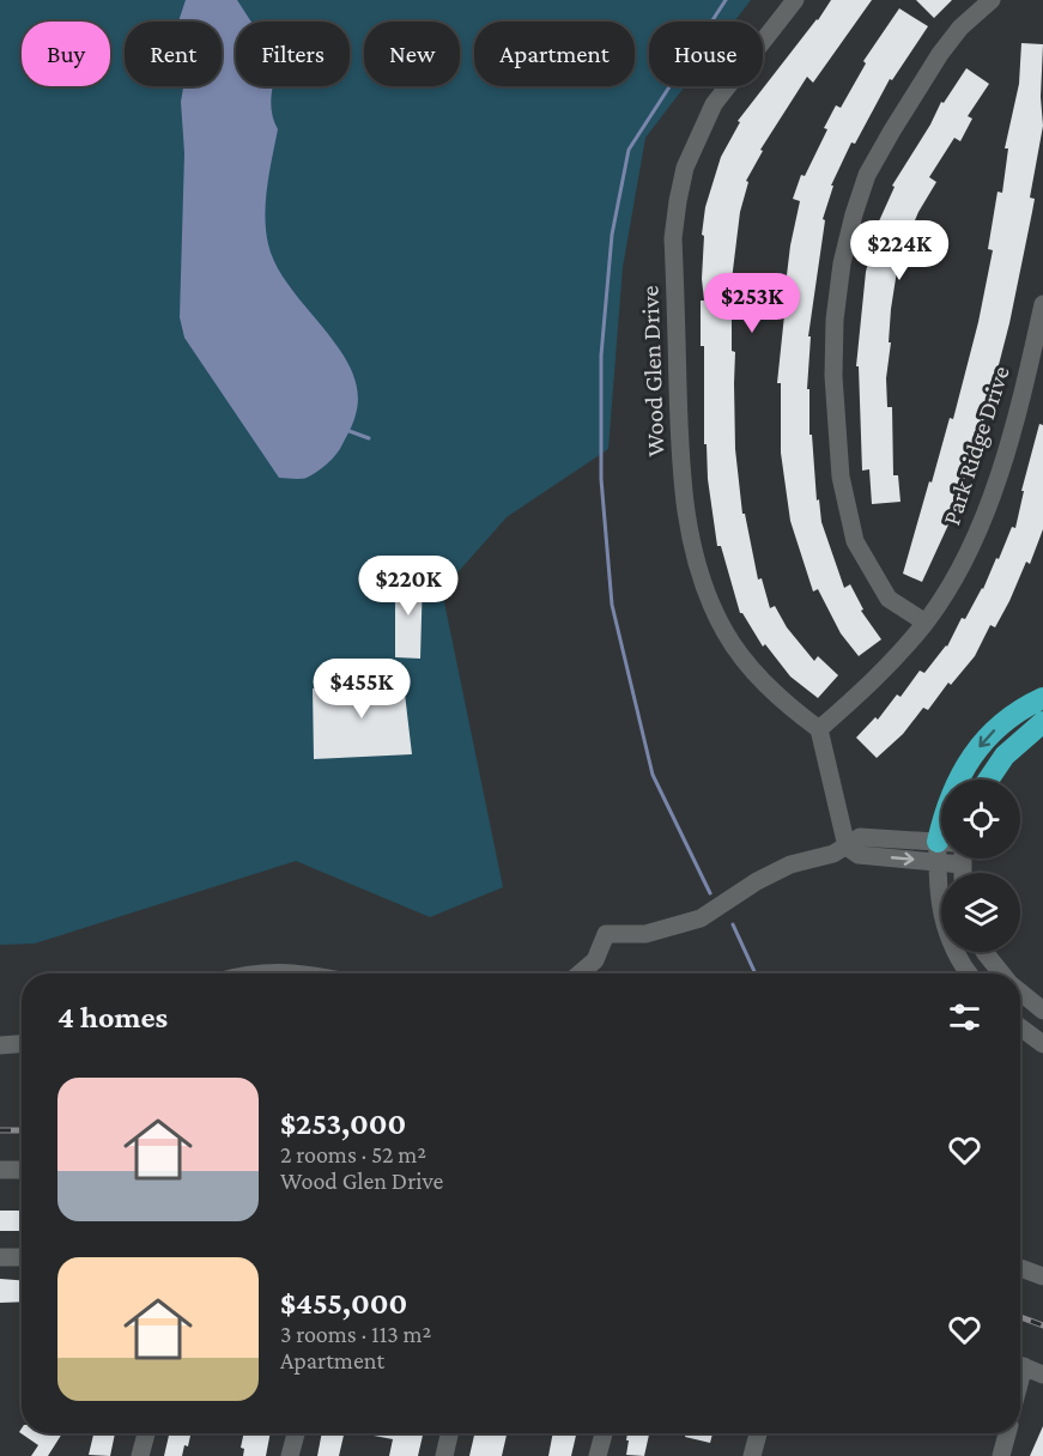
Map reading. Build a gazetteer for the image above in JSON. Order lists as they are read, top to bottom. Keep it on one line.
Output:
{"streets":{"street":["Wood Glen Drive","Park Ridge Drive"]},"crossings":[["Wood Glen Drive","Park Ridge Drive"]],"page":{"chip":["Buy","Rent","Filters","New","Apartment","House"],"price":["$224K","$253K","$220K","$455K"],"heading":"4 homes","list":[{"name":"$253,000","note":"2 rooms · 52 m² · Wood Glen Drive"},{"name":"$455,000","note":"3 rooms · 113 m² · Apartment"}]}}
